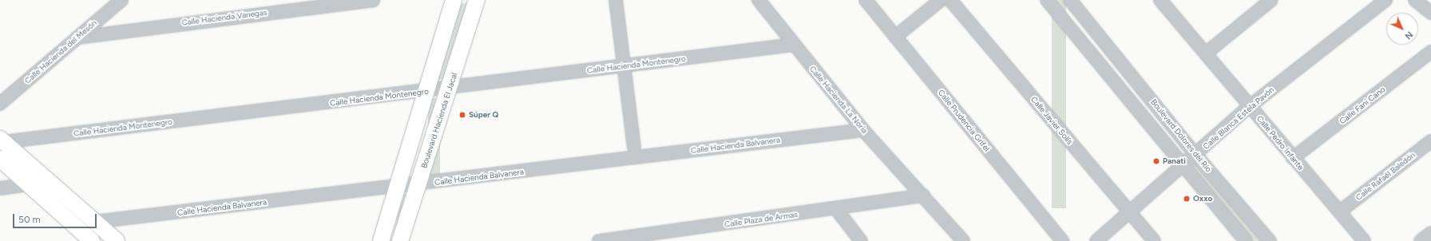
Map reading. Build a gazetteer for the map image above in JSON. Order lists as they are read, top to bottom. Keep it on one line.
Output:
{"streets":{"main road":["Boulevard Hacienda El Jacal"],"street":["Calle Hacienda Vanegas","Calle Hacienda del Mesón","Calle Hacienda Montenegro","Calle Hacienda La Noria","Calle Fani Cano","Calle Blanca Estela Pavón","Calle Prudencia Grifel","Calle Javier Solís","Boulevard Dolores del Río","Calle Pedro Infante","Calle Hacienda Balvanera","Calle Rafaél Baledón","Calle Plaza de Armas"]},"crossings":[["Calle Hacienda Vanegas","Calle Hacienda del Mesón"],["Calle Hacienda Montenegro","Calle Hacienda La Noria"],["Calle Hacienda Montenegro","Boulevard Hacienda El Jacal"],["Calle Hacienda La Noria","Calle Hacienda Balvanera"],["Calle Hacienda La Noria","Calle Plaza de Armas"],["Calle Fani Cano","Calle Pedro Infante"],["Calle Blanca Estela Pavón","Calle Javier Solís"],["Calle Blanca Estela Pavón","Boulevard Dolores del Río"],["Calle Blanca Estela Pavón","Calle Pedro Infante"],["Boulevard Hacienda El Jacal","Calle Hacienda Balvanera"],["Calle Pedro Infante","Calle Rafaél Baledón"]],"places":["Súper Q","Panati","Oxxo"],"scale_bar":"50 m","north":"bottom right"}
